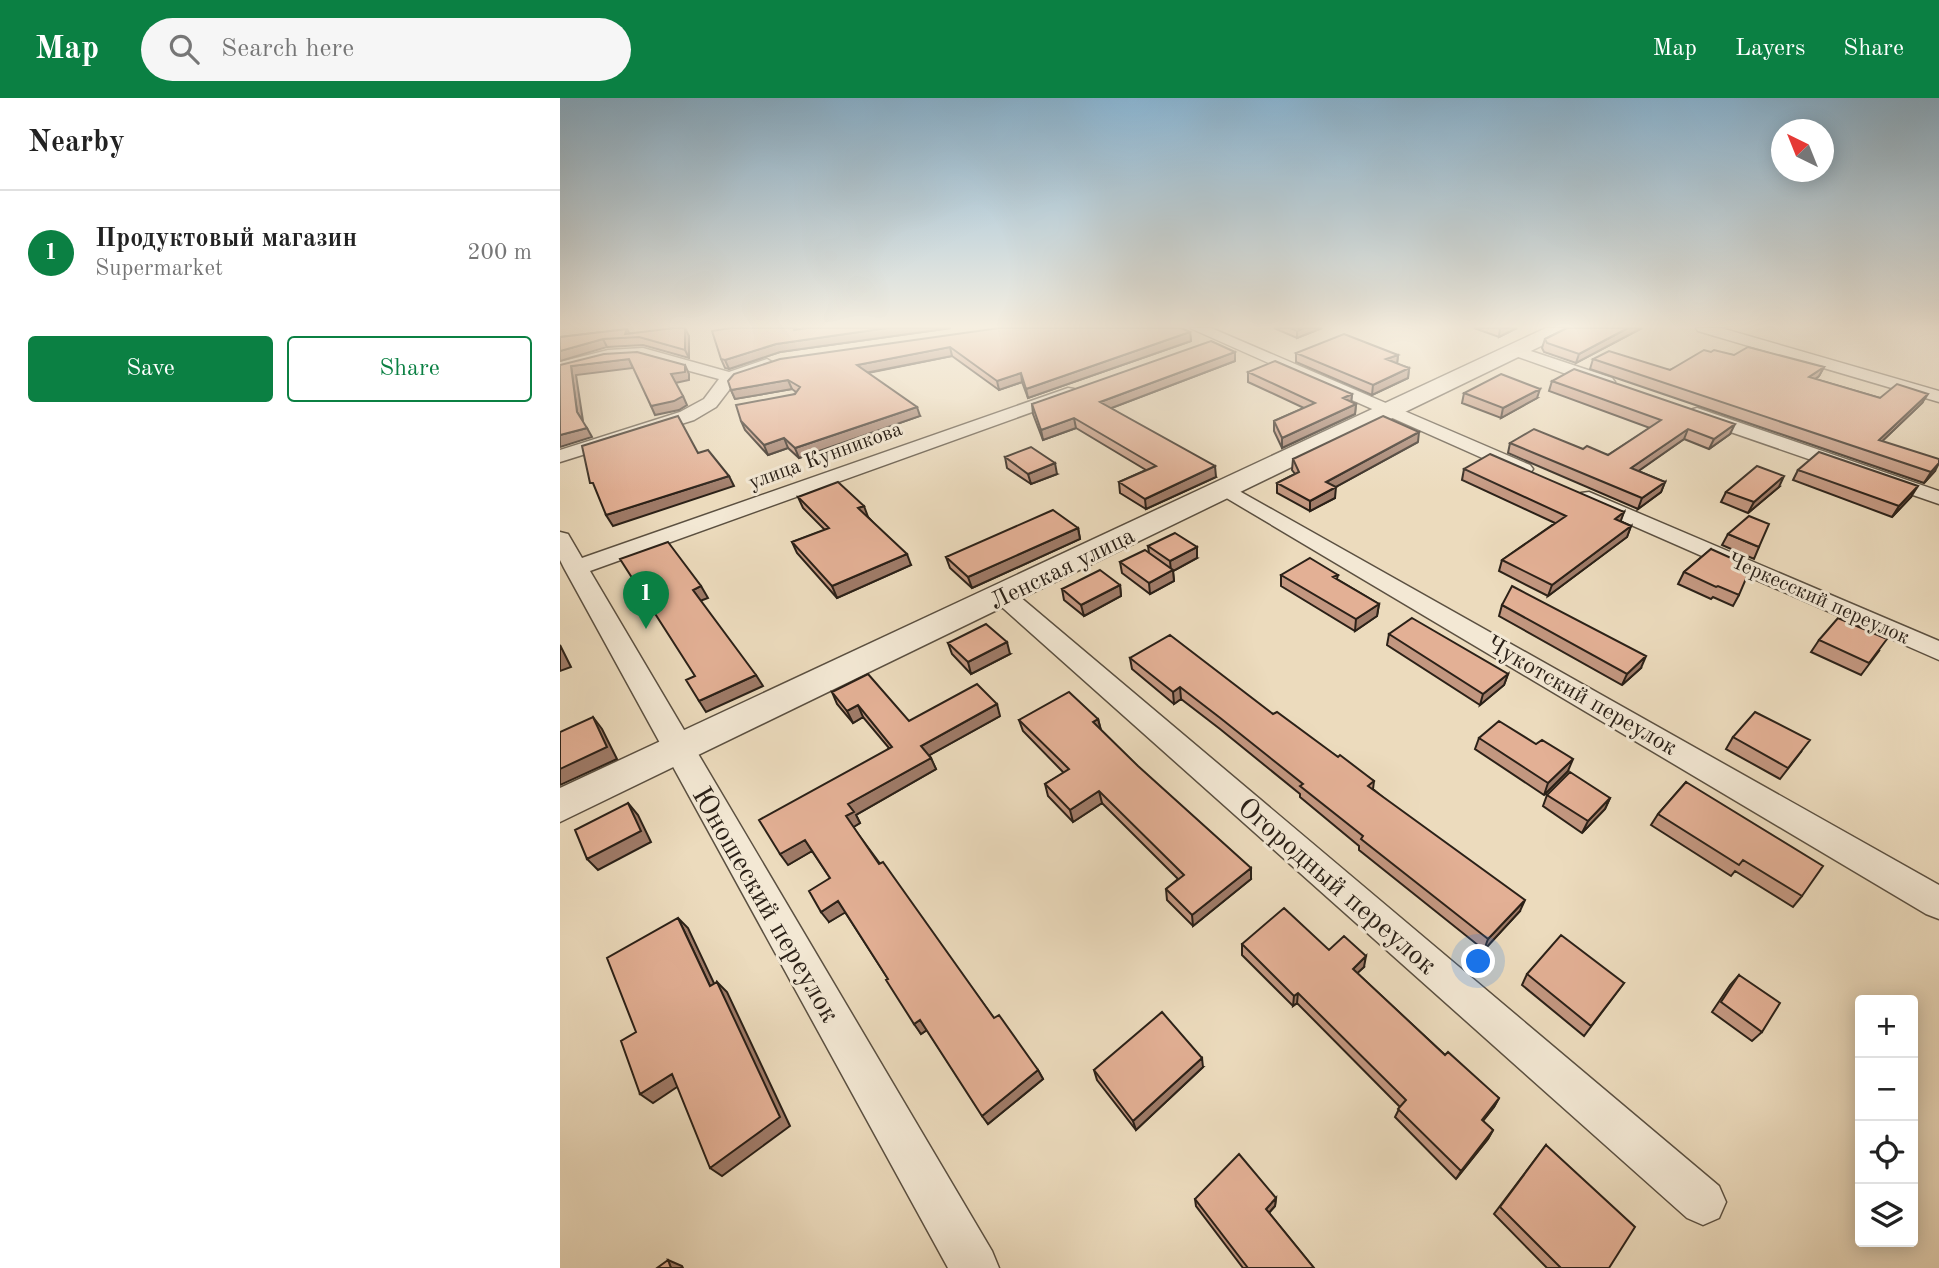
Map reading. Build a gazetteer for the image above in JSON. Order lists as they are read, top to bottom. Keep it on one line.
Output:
{"streets":{"street":["улица Кунникова","Ленская улица","Черкесский переулок","Чукотский переулок","Огородный переулок","Юношеский переулок"]},"crossings":[["улица Кунникова","Юношеский переулок"],["Ленская улица","Чукотский переулок"],["Ленская улица","Огородный переулок"],["Ленская улица","Юношеский переулок"]],"north":"top left","page":{"header":"Map","search":"Search here","nav":["Map","Layers","Share"],"heading":"Nearby","list":[{"mark":"1","name":"Продуктовый магазин","note":"Supermarket","value":"200 m"}],"buttons":["Save","Share"],"pins":"1","map_buttons":["+","−"]}}
